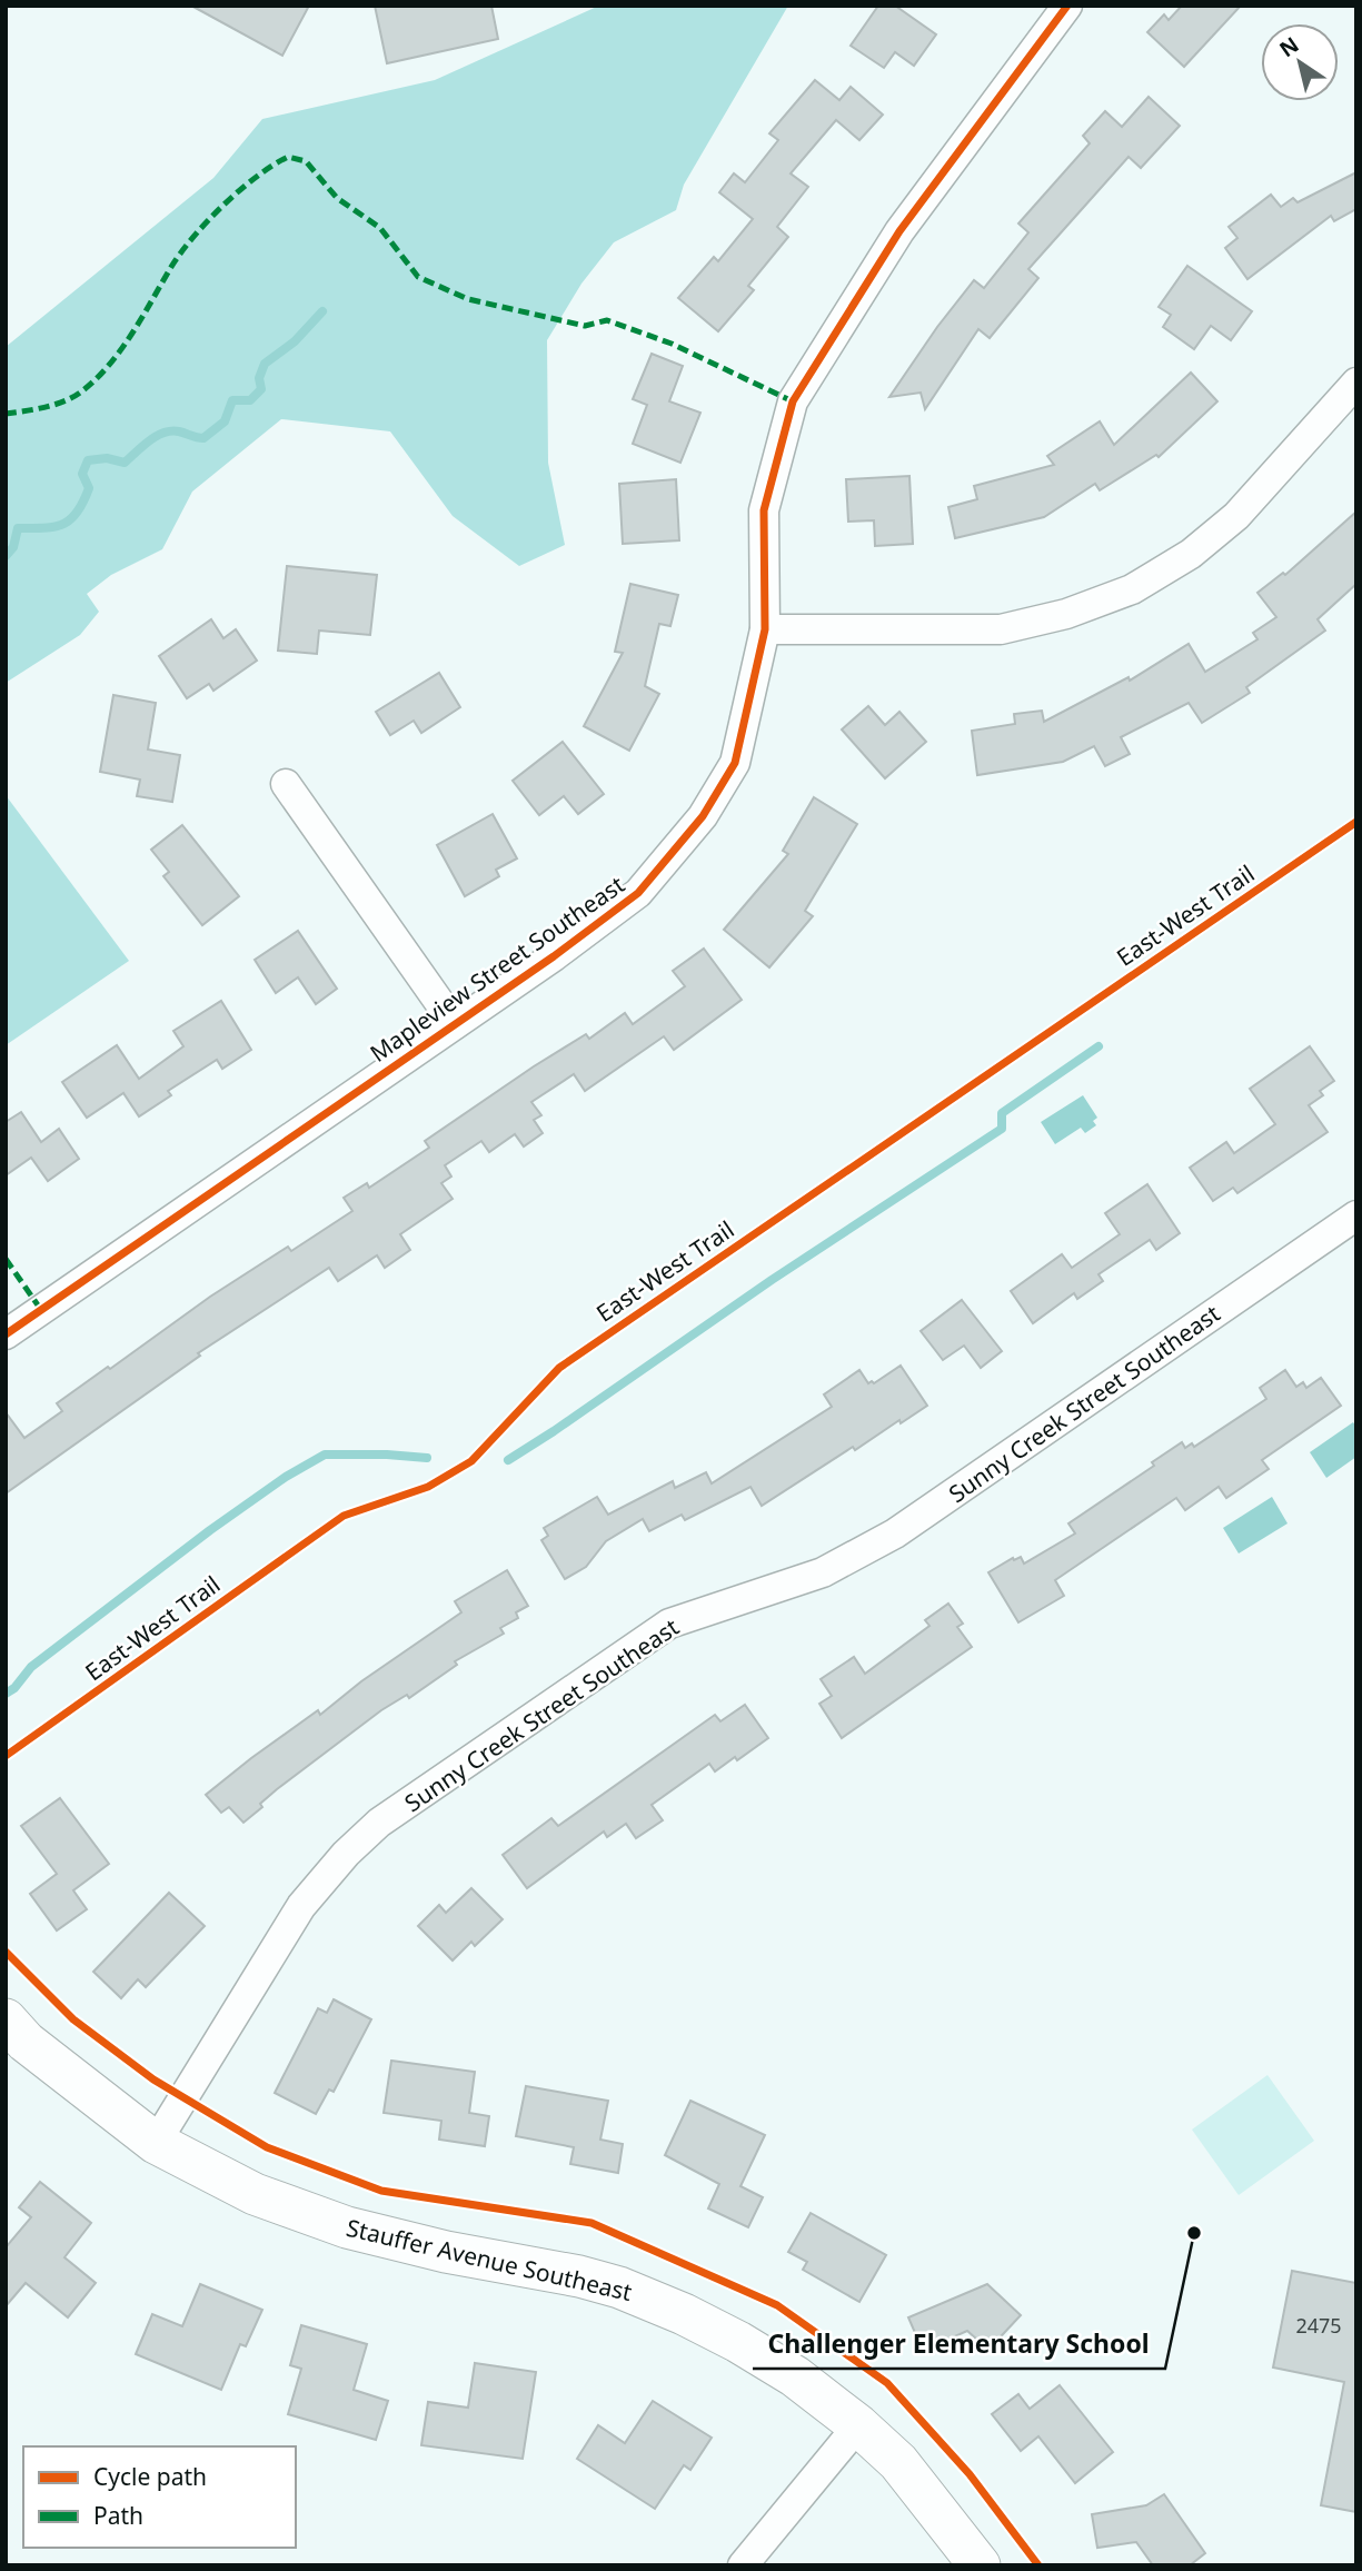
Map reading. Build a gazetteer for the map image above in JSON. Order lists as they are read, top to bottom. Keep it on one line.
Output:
{"streets":{"street":["Mapleview Street Southeast","Sunny Creek Street Southeast","Stauffer Avenue Southeast"],"cycle path":["East-West Trail"]},"crossings":[["Sunny Creek Street Southeast","Stauffer Avenue Southeast"]],"places":["Challenger Elementary School"],"house_numbers":["2475"],"legend":["Cycle path","Path"],"north":"top left"}
